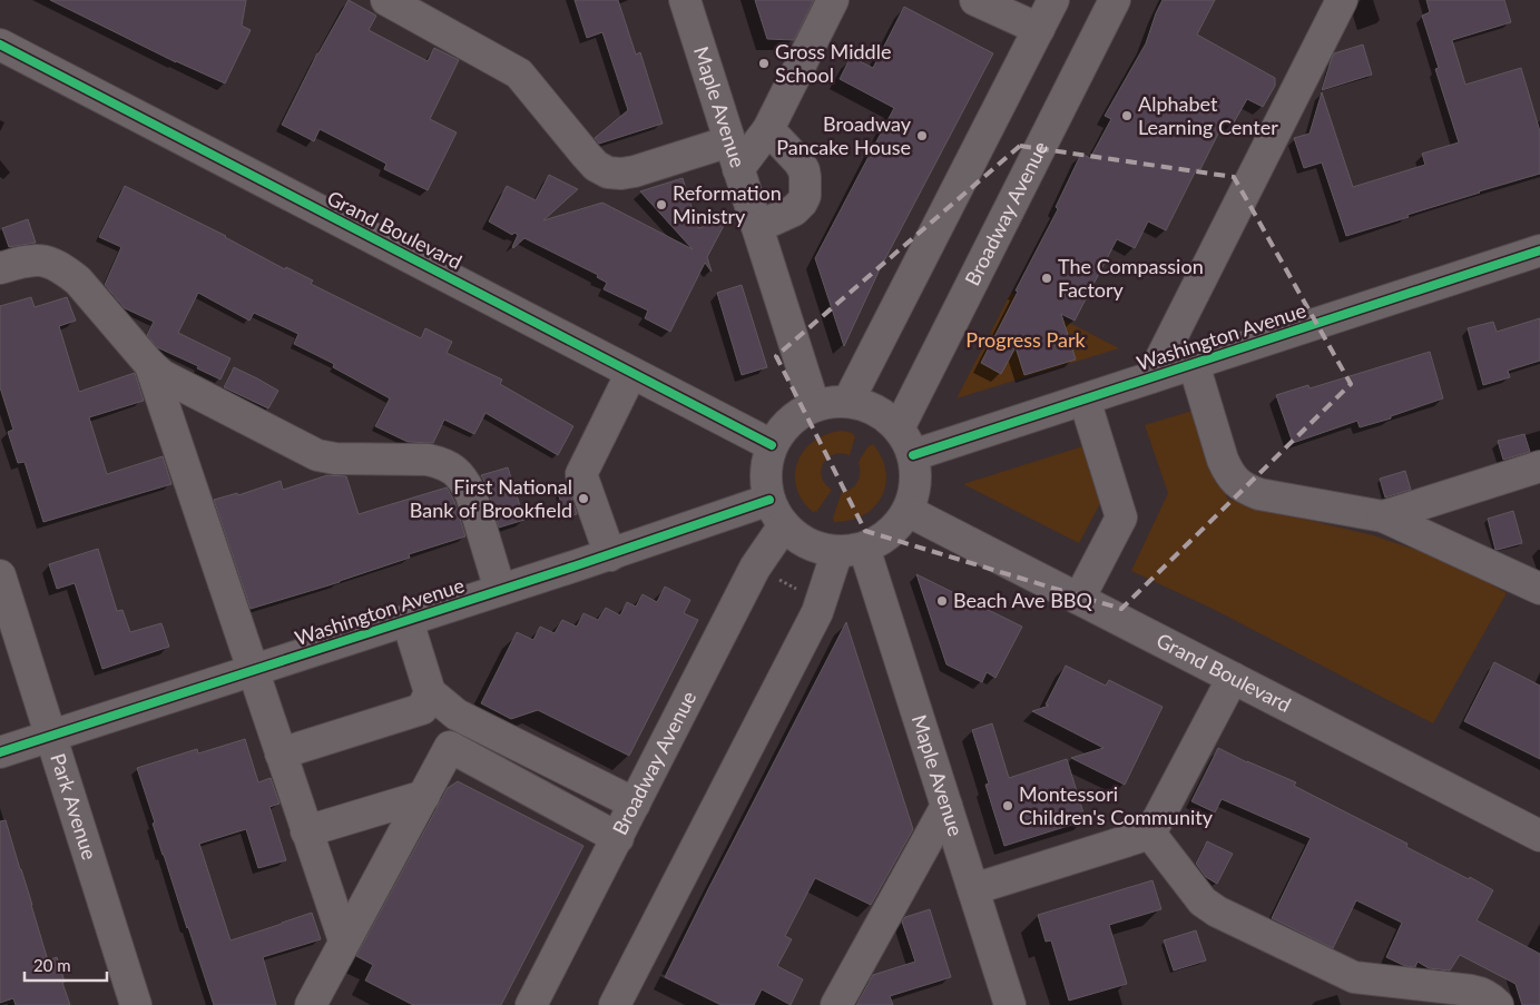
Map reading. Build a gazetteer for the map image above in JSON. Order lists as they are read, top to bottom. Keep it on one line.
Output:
{"streets":{"street":["Maple Avenue","Broadway Avenue","Grand Boulevard","Washington Avenue","Park Avenue"]},"crossings":[["Maple Avenue","Broadway Avenue"],["Maple Avenue","Grand Boulevard"],["Maple Avenue","Washington Avenue"],["Broadway Avenue","Grand Boulevard"],["Broadway Avenue","Washington Avenue"],["Grand Boulevard","Washington Avenue"],["Washington Avenue","Park Avenue"]],"parks":["Progress Park"],"places":["Gross Middle School","Alphabet Learning Center","Broadway Pancake House","Reformation Ministry","The Compassion Factory","First National Bank of Brookfield","Beach Ave BBQ","Montessori Children's Community"],"scale_bar":"20 m"}
